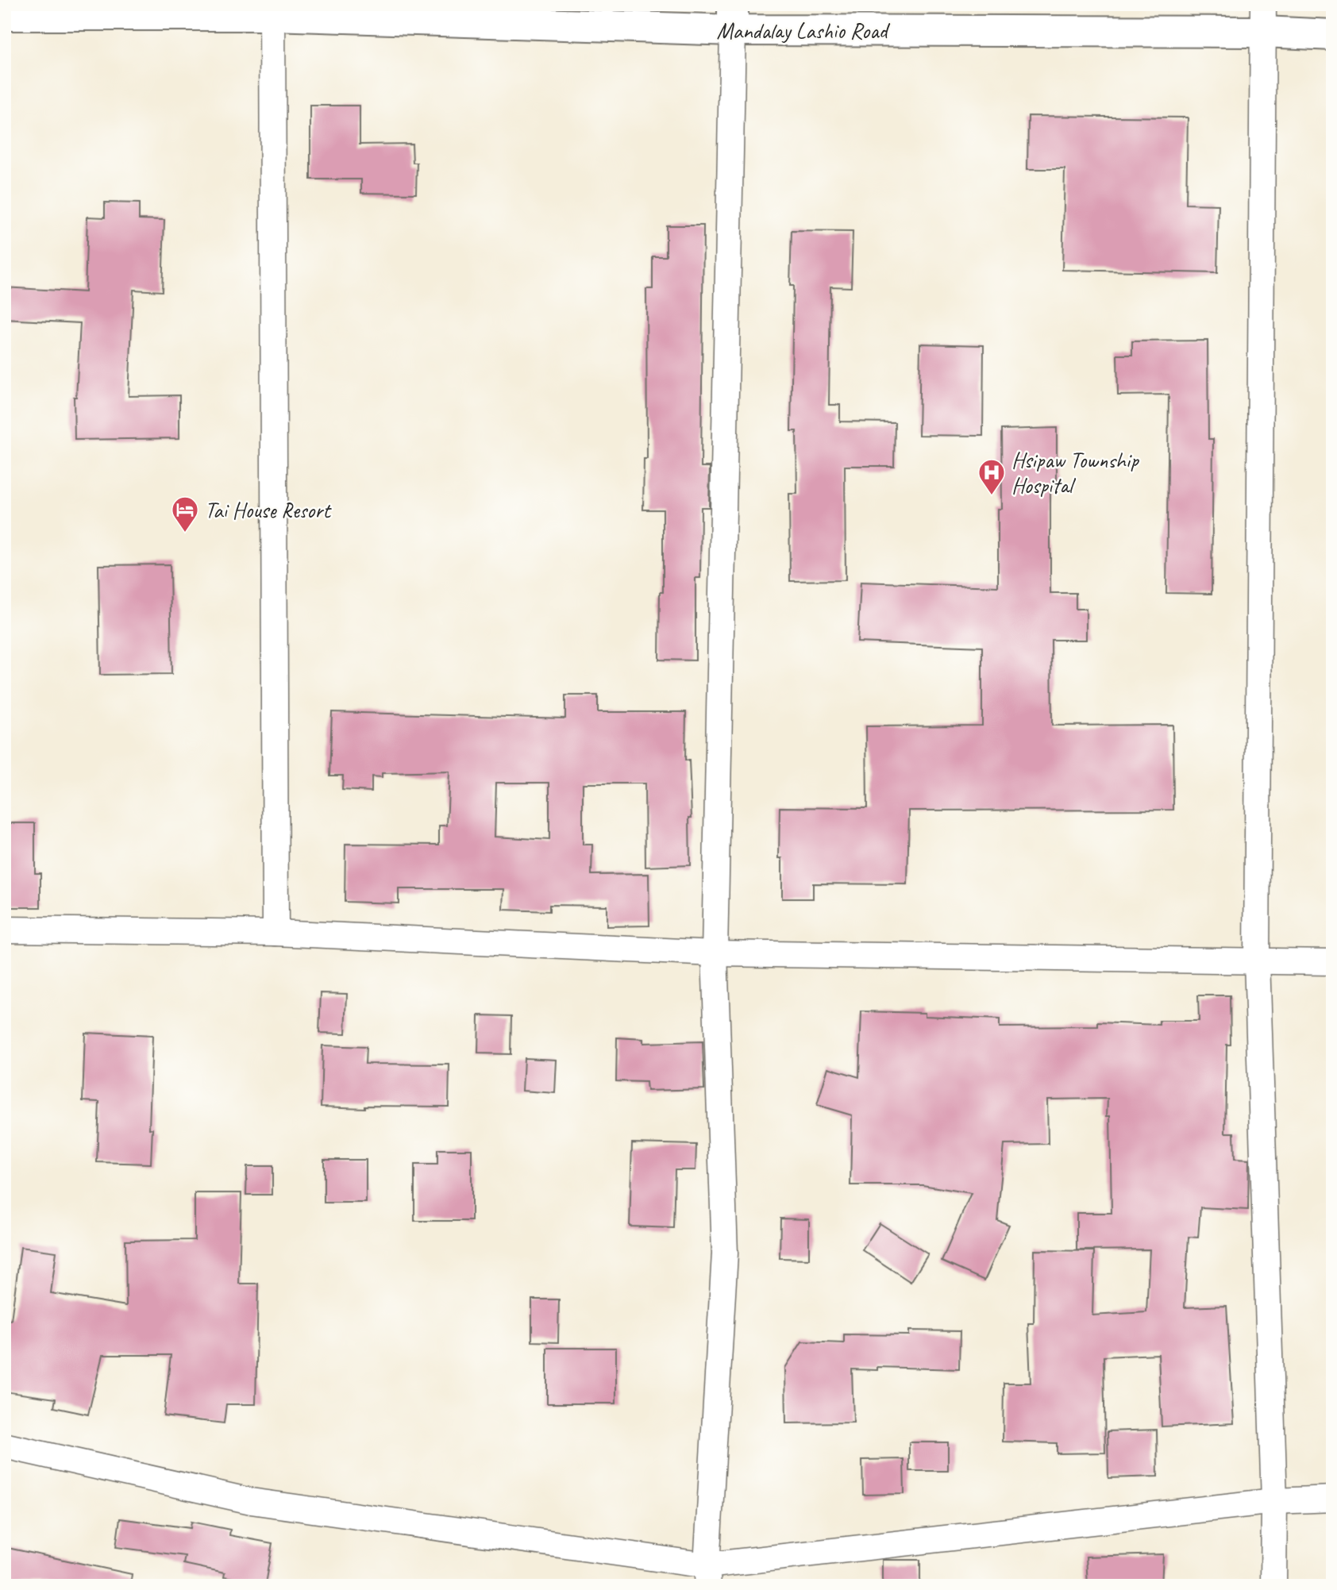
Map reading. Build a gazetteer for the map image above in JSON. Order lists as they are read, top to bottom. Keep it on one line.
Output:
{"streets":{"highway":["Mandalay Lashio Road"]},"places":{"hospital":["Hsipaw Township Hospital"],"hotel":["Tai House Resort"]}}
